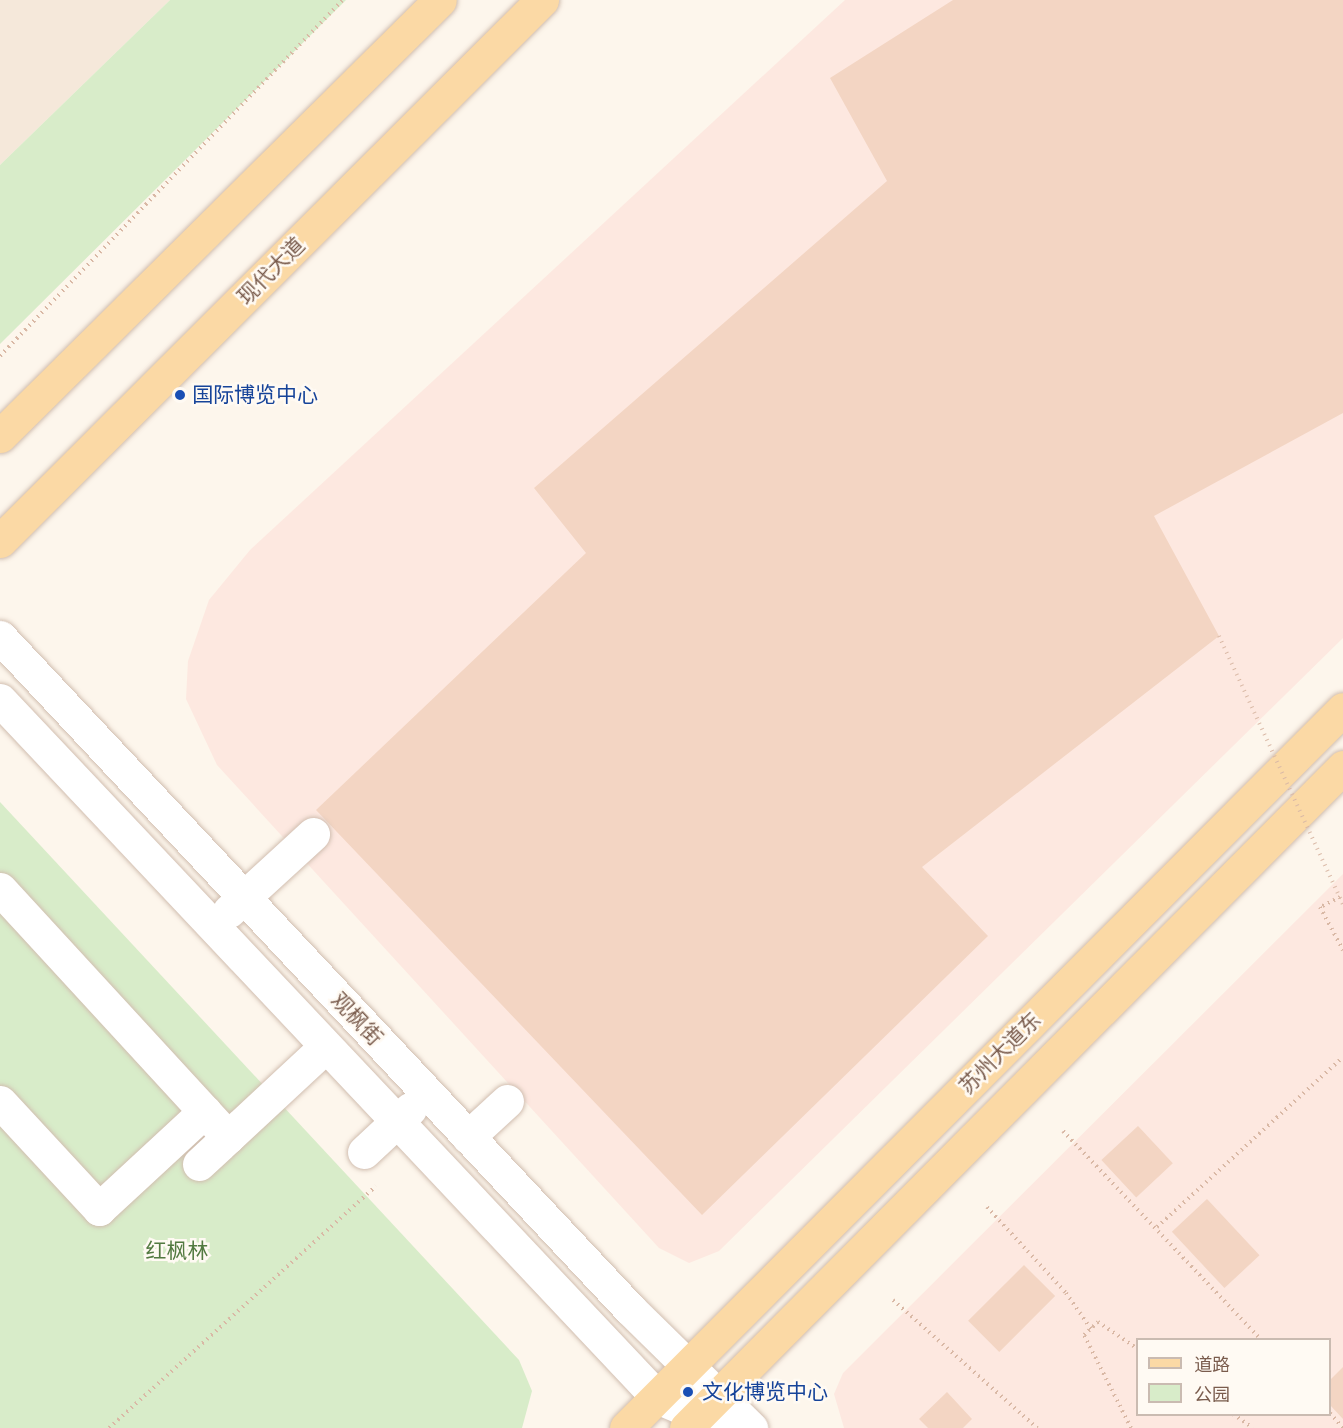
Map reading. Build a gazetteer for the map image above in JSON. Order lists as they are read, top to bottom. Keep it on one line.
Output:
{"streets":{"main road":["现代大道","苏州大道东"],"street":["观枫街"]},"crossings":[["观枫街","苏州大道东"]],"parks":["红枫林"],"places":["国际博览中心","文化博览中心"],"legend":["道路","公园"]}
